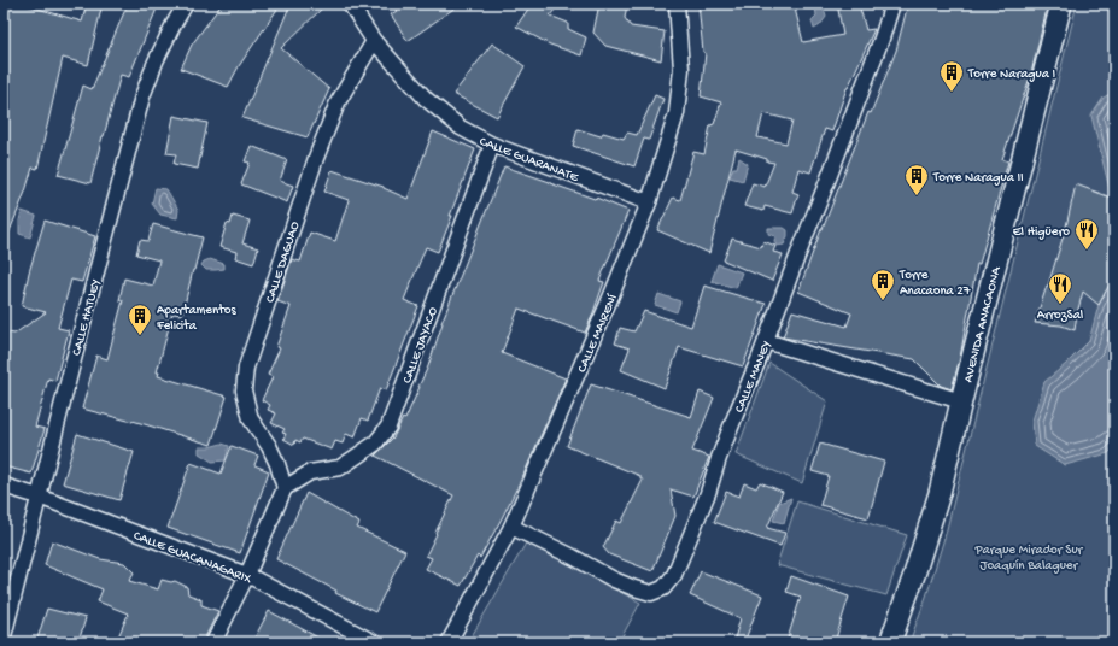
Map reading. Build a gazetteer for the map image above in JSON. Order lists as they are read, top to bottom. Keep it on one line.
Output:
{"streets":{"main road":["AVENIDA ANACAONA"],"street":["CALLE GUARANATE","CALLE DAGUAO","CALLE HATUEY","CALLE MAIRENÍ","CALLE JAYACO","CALLE MANEY","CALLE GUACANAGARIX"]},"crossings":[["CALLE GUARANATE","CALLE DAGUAO"],["CALLE GUARANATE","CALLE MAIRENÍ"],["CALLE GUARANATE","CALLE JAYACO"],["CALLE DAGUAO","CALLE JAYACO"],["CALLE HATUEY","CALLE GUACANAGARIX"],["CALLE MAIRENÍ","CALLE MANEY"]],"parks":["Parque Mirador Sur Joaquín Balaguer"],"places":{"building":["Torre Naragua I","Torre Naragua II","Torre Anacaona 27","Apartamentos Felicita"],"restaurant":["El Higüero","ArrozSal"]}}
